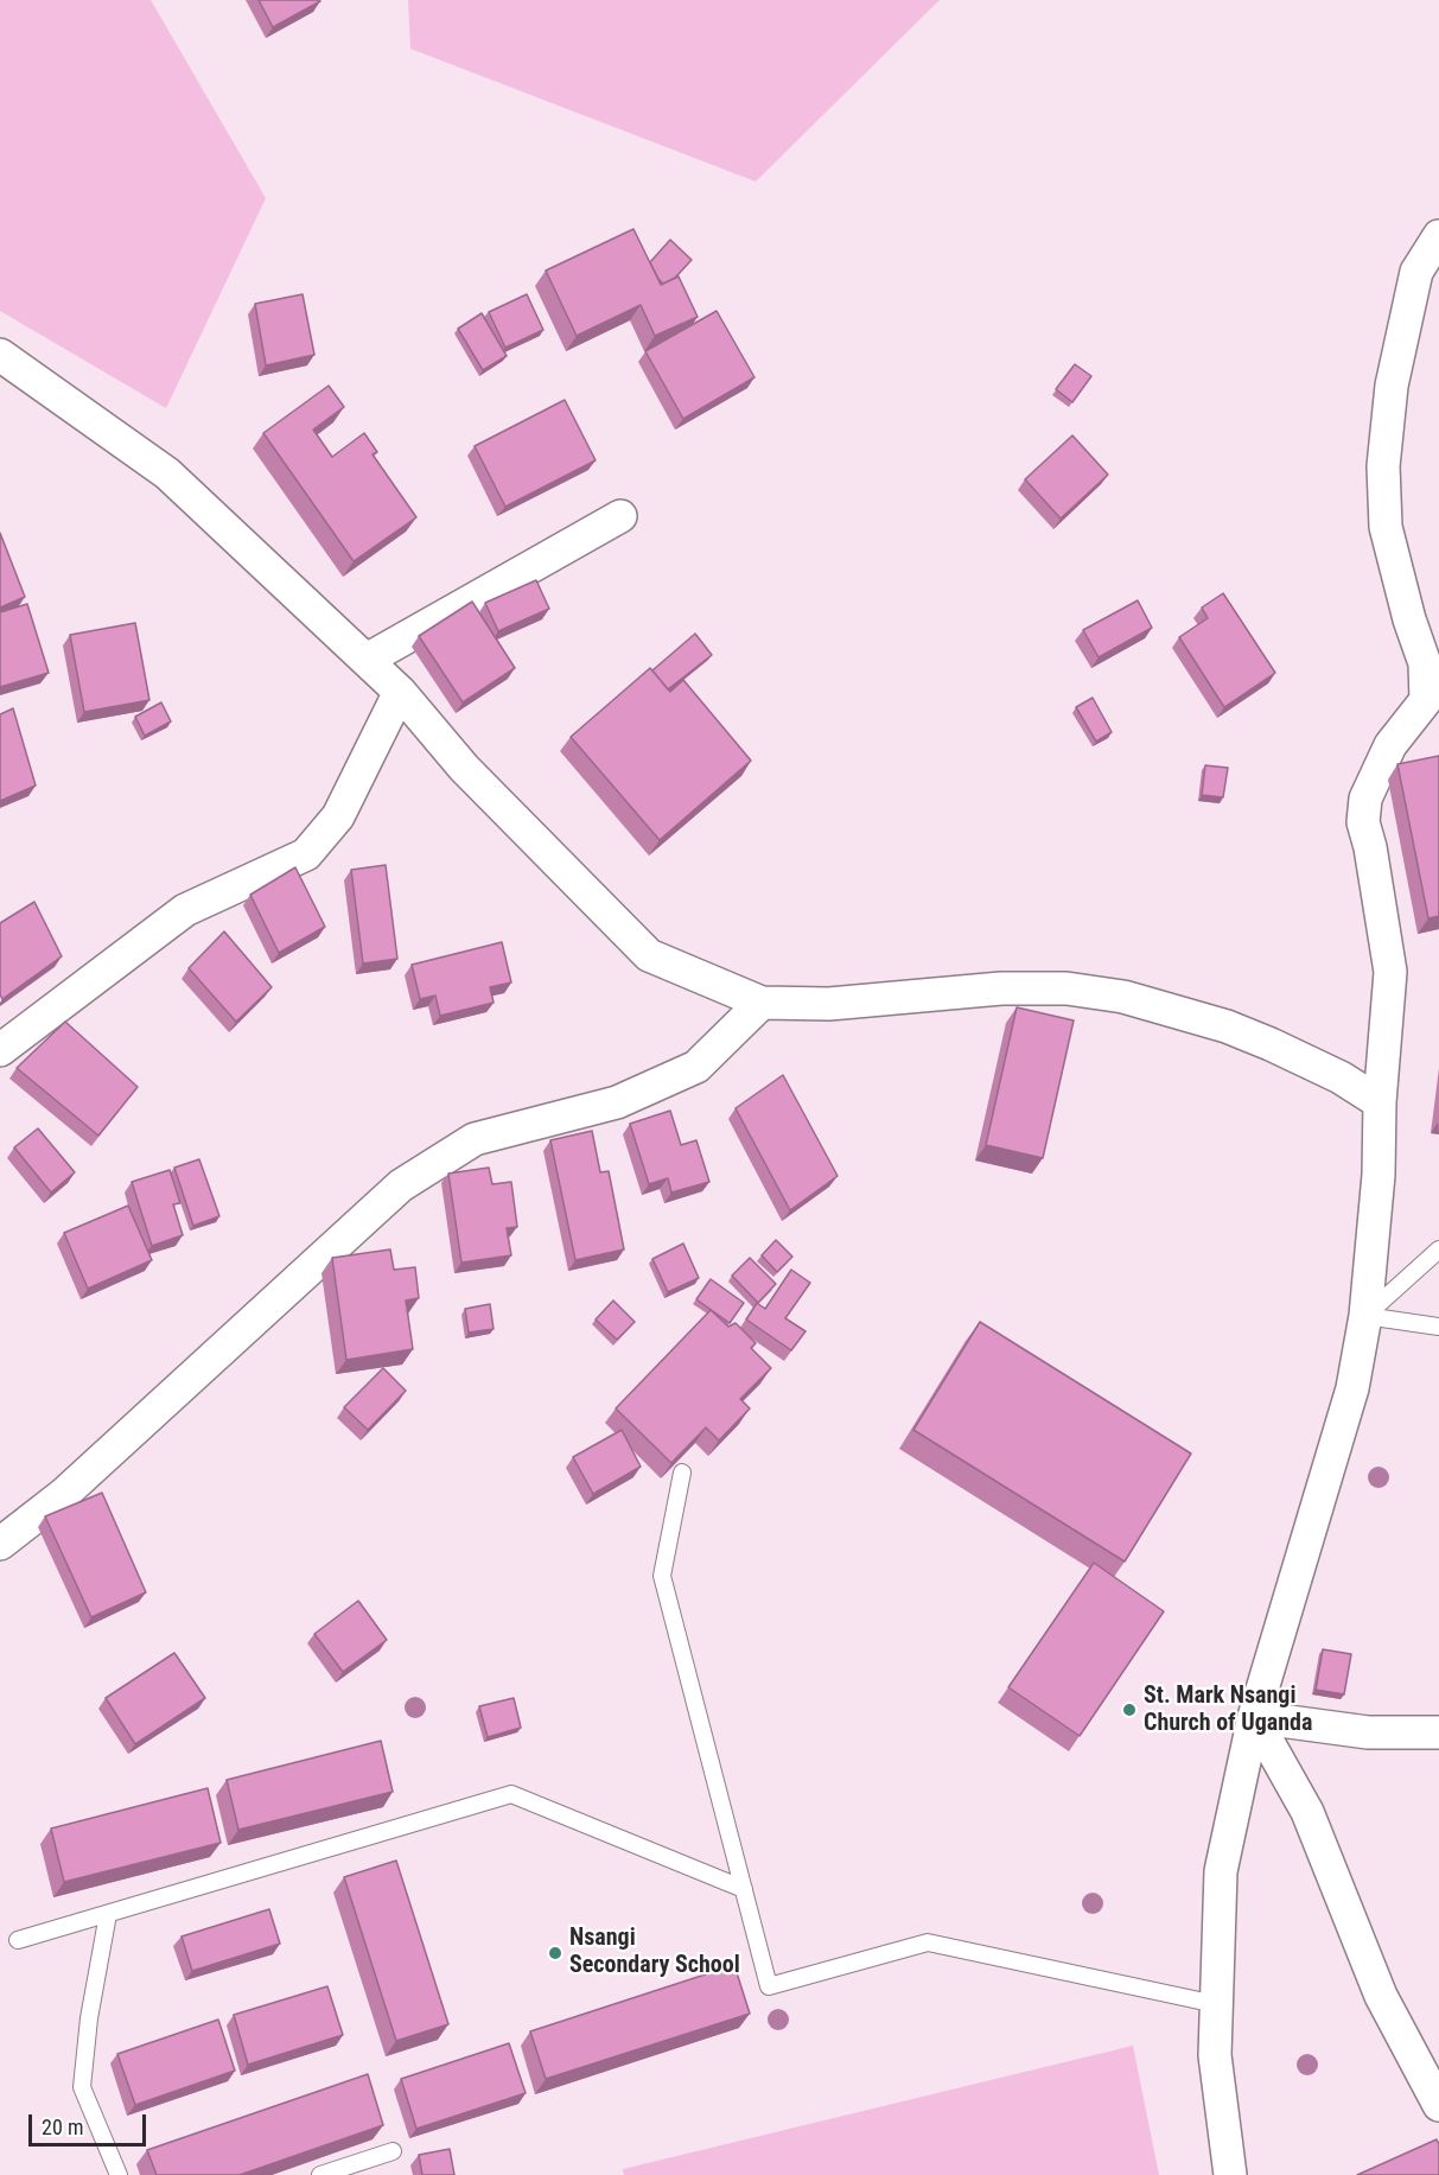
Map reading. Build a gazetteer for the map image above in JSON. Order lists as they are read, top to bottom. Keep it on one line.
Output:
{"places":["St. Mark Nsangi Church of Uganda","Nsangi Secondary School"],"scale_bar":"20 m"}
